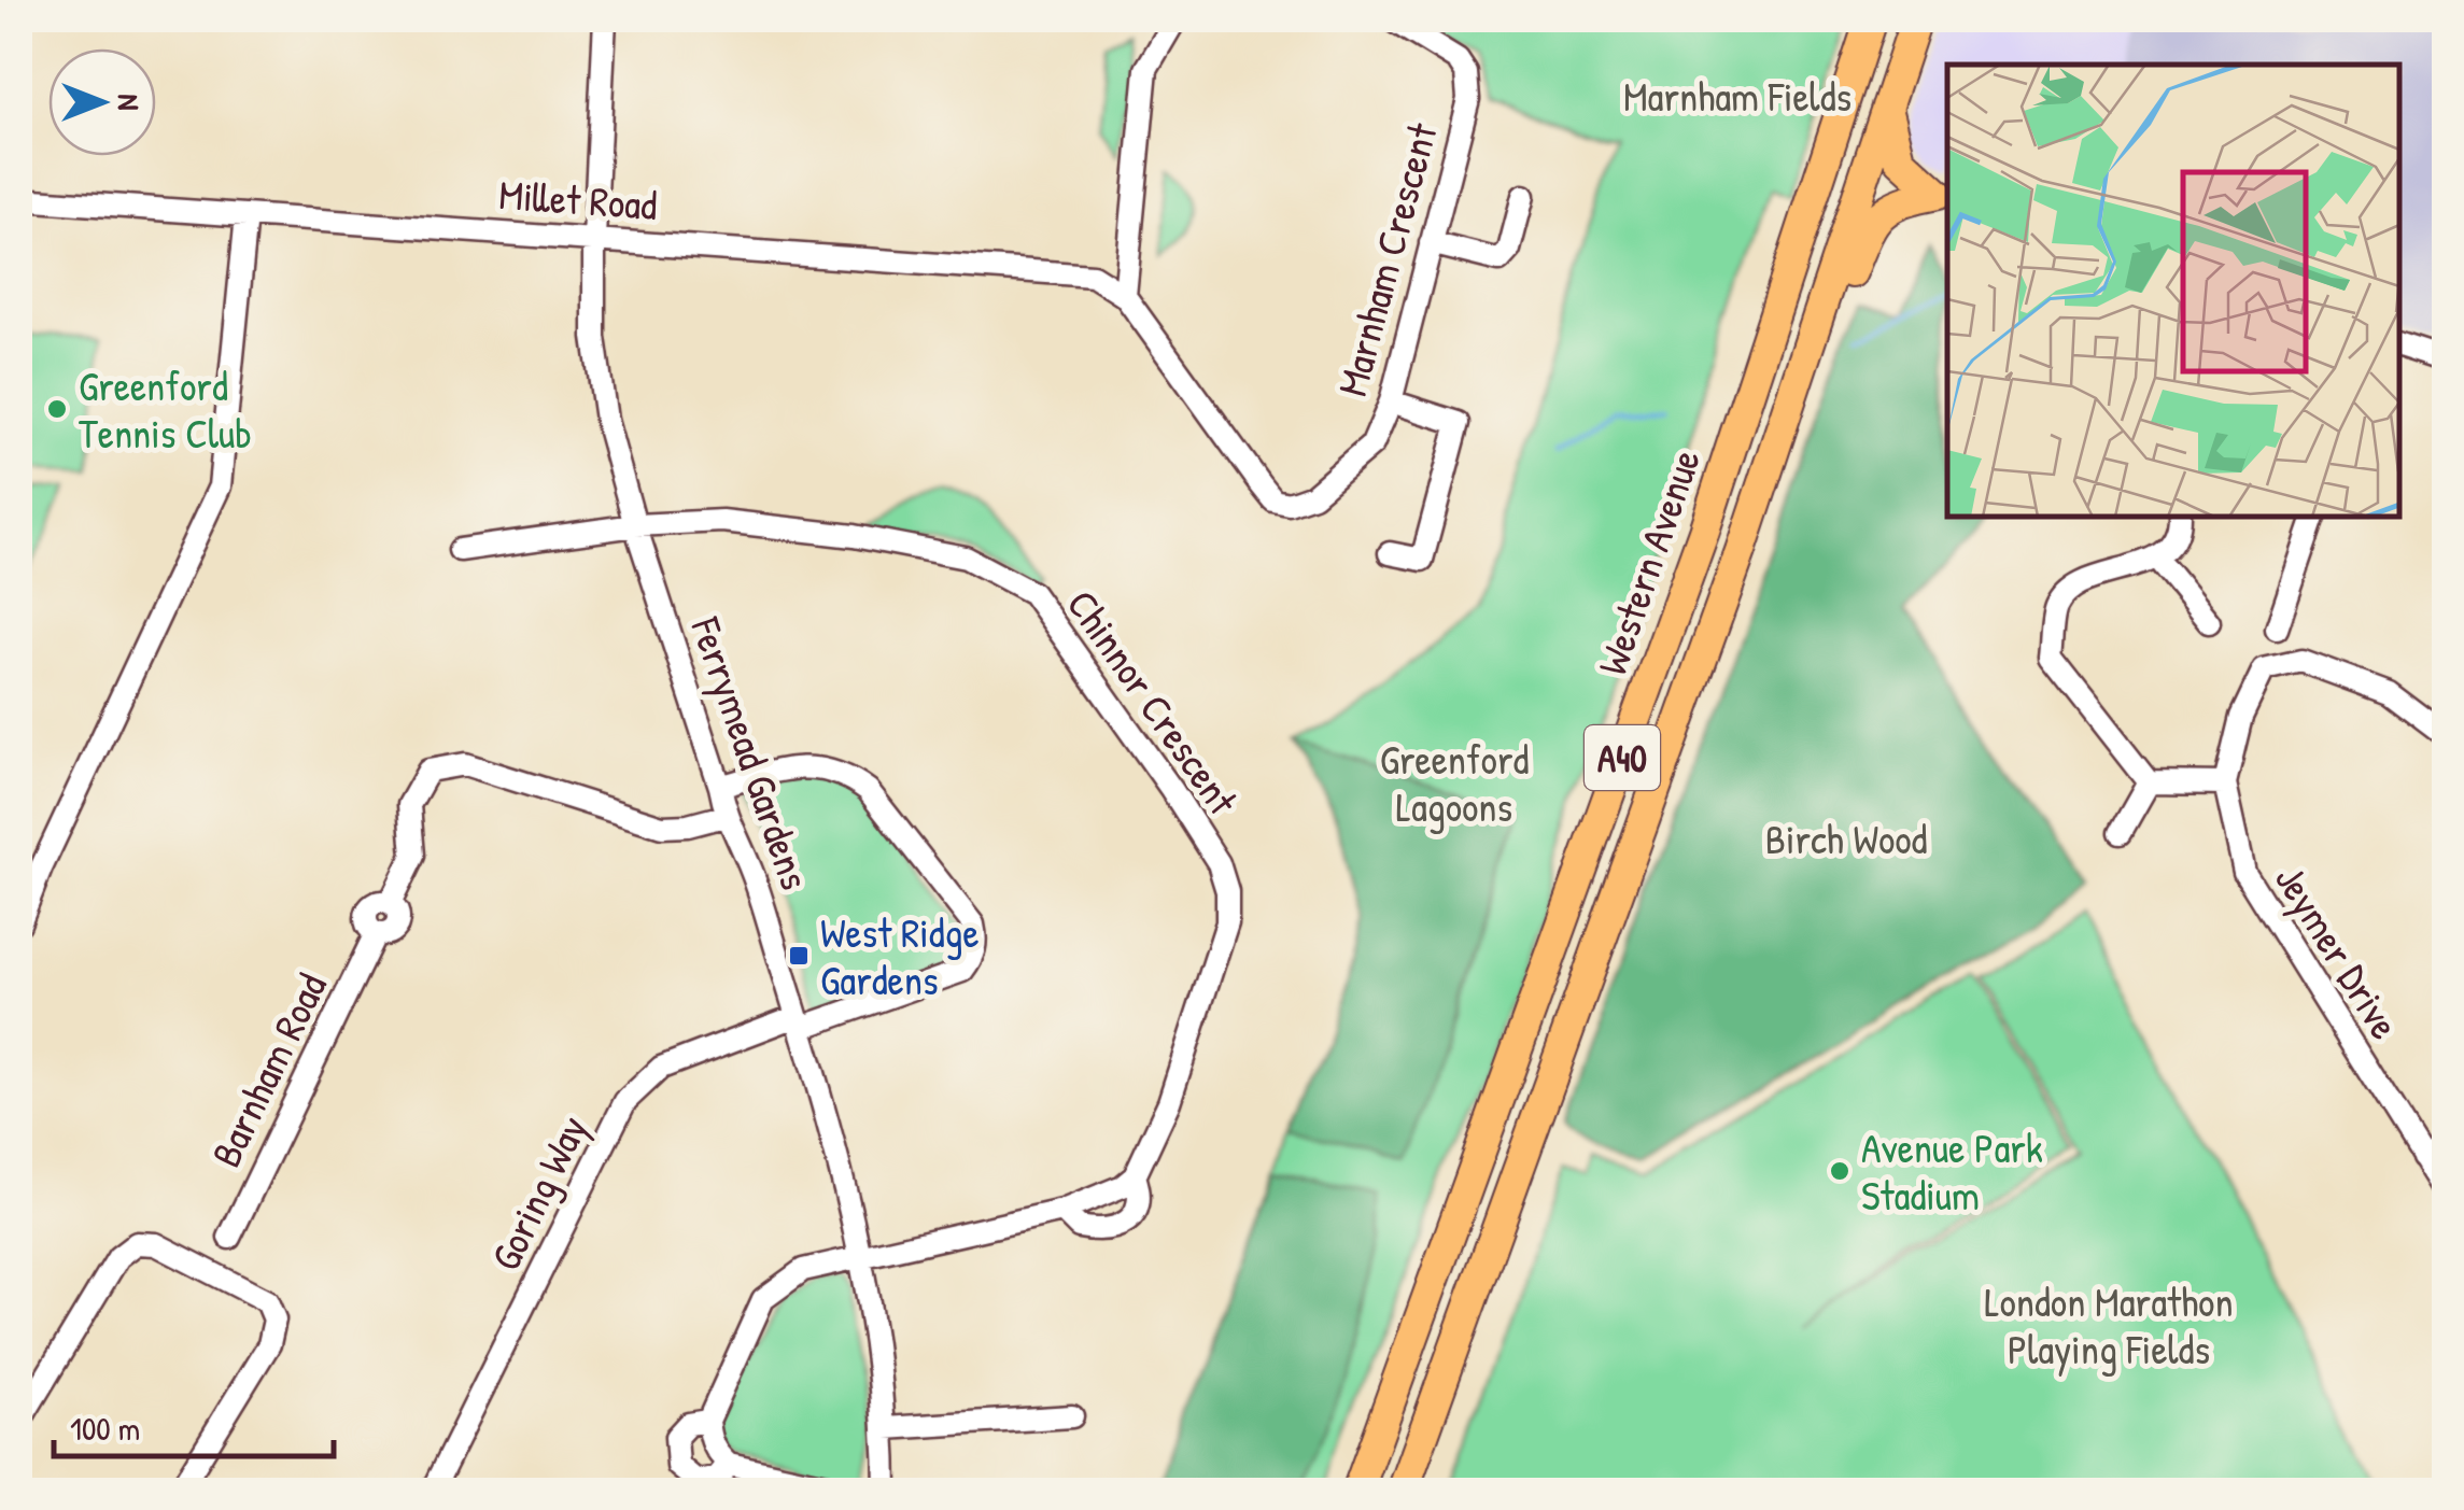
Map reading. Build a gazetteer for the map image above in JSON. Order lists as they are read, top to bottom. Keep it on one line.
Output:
{"streets":{"highway":["Western Avenue","A40"],"street":["Millet Road","Marnham Crescent","Chinnor Crescent","Ferrymead Gardens","Jeymer Drive","Barnham Road","Goring Way"]},"crossings":[["Millet Road","Marnham Crescent"],["Millet Road","Ferrymead Gardens"],["Chinnor Crescent","Ferrymead Gardens"],["Ferrymead Gardens","Barnham Road"],["Ferrymead Gardens","Goring Way"]],"parks":["Marnham Fields","Greenford Lagoons","Birch Wood","London Marathon Playing Fields"],"places":{"other":["Greenford Tennis Club","Avenue Park Stadium"],"transit":["West Ridge Gardens"]},"scale_bar":"100 m","north":"right"}
